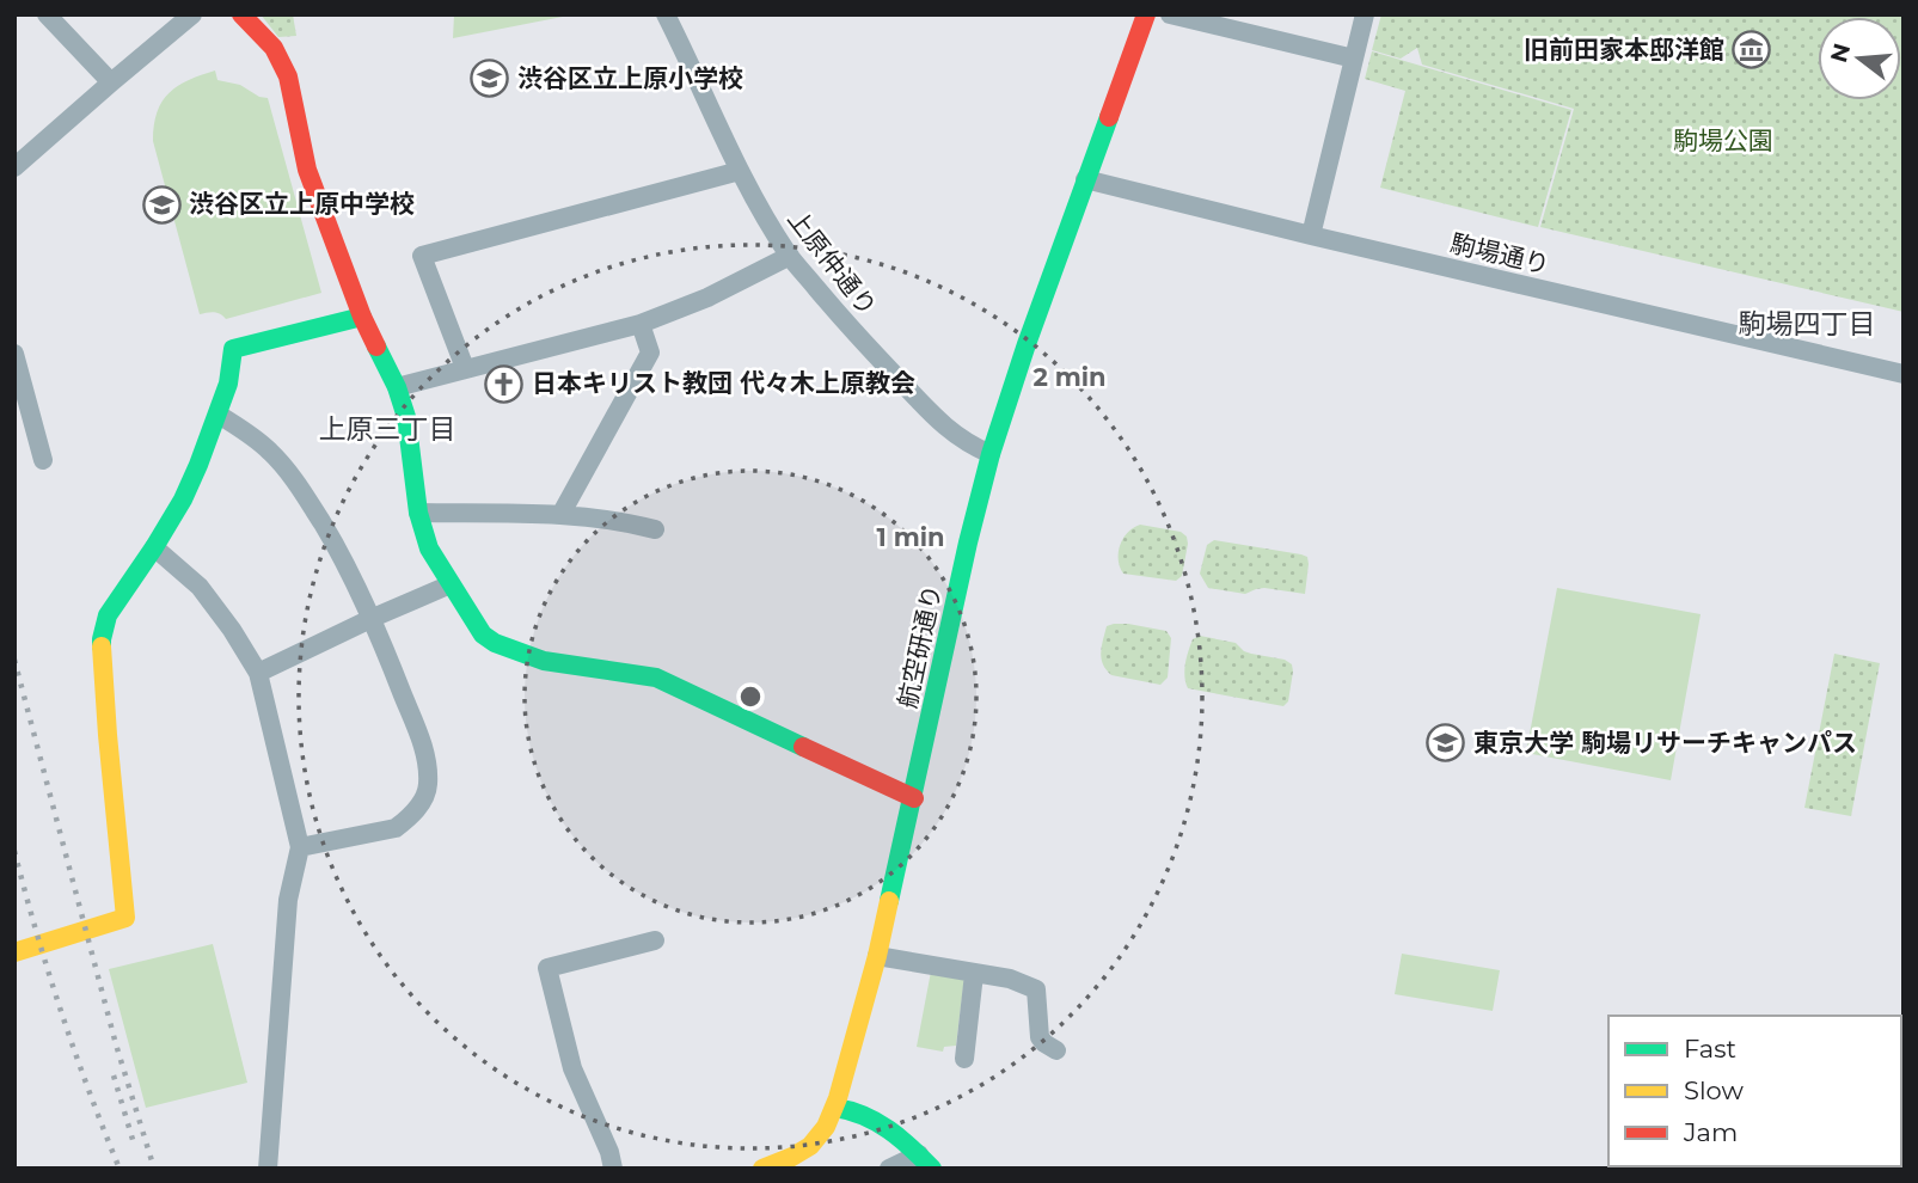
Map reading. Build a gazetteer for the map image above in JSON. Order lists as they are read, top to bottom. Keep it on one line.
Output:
{"streets":{"street":["駒場通り","上原仲通り","航空研通り"]},"crossings":[["駒場通り","航空研通り"],["上原仲通り","航空研通り"]],"districts":["駒場四丁目","上原三丁目"],"parks":["駒場公園"],"places":{"museum":["旧前田家本邸洋館"],"school or university":["渋谷区立上原小学校","渋谷区立上原中学校","東京大学 駒場リサーチキャンパス"],"church":["日本キリスト教団 代々木上原教会"]},"legend":["Fast","Slow","Jam"],"north":"left","rings":["2 min","1 min"]}
